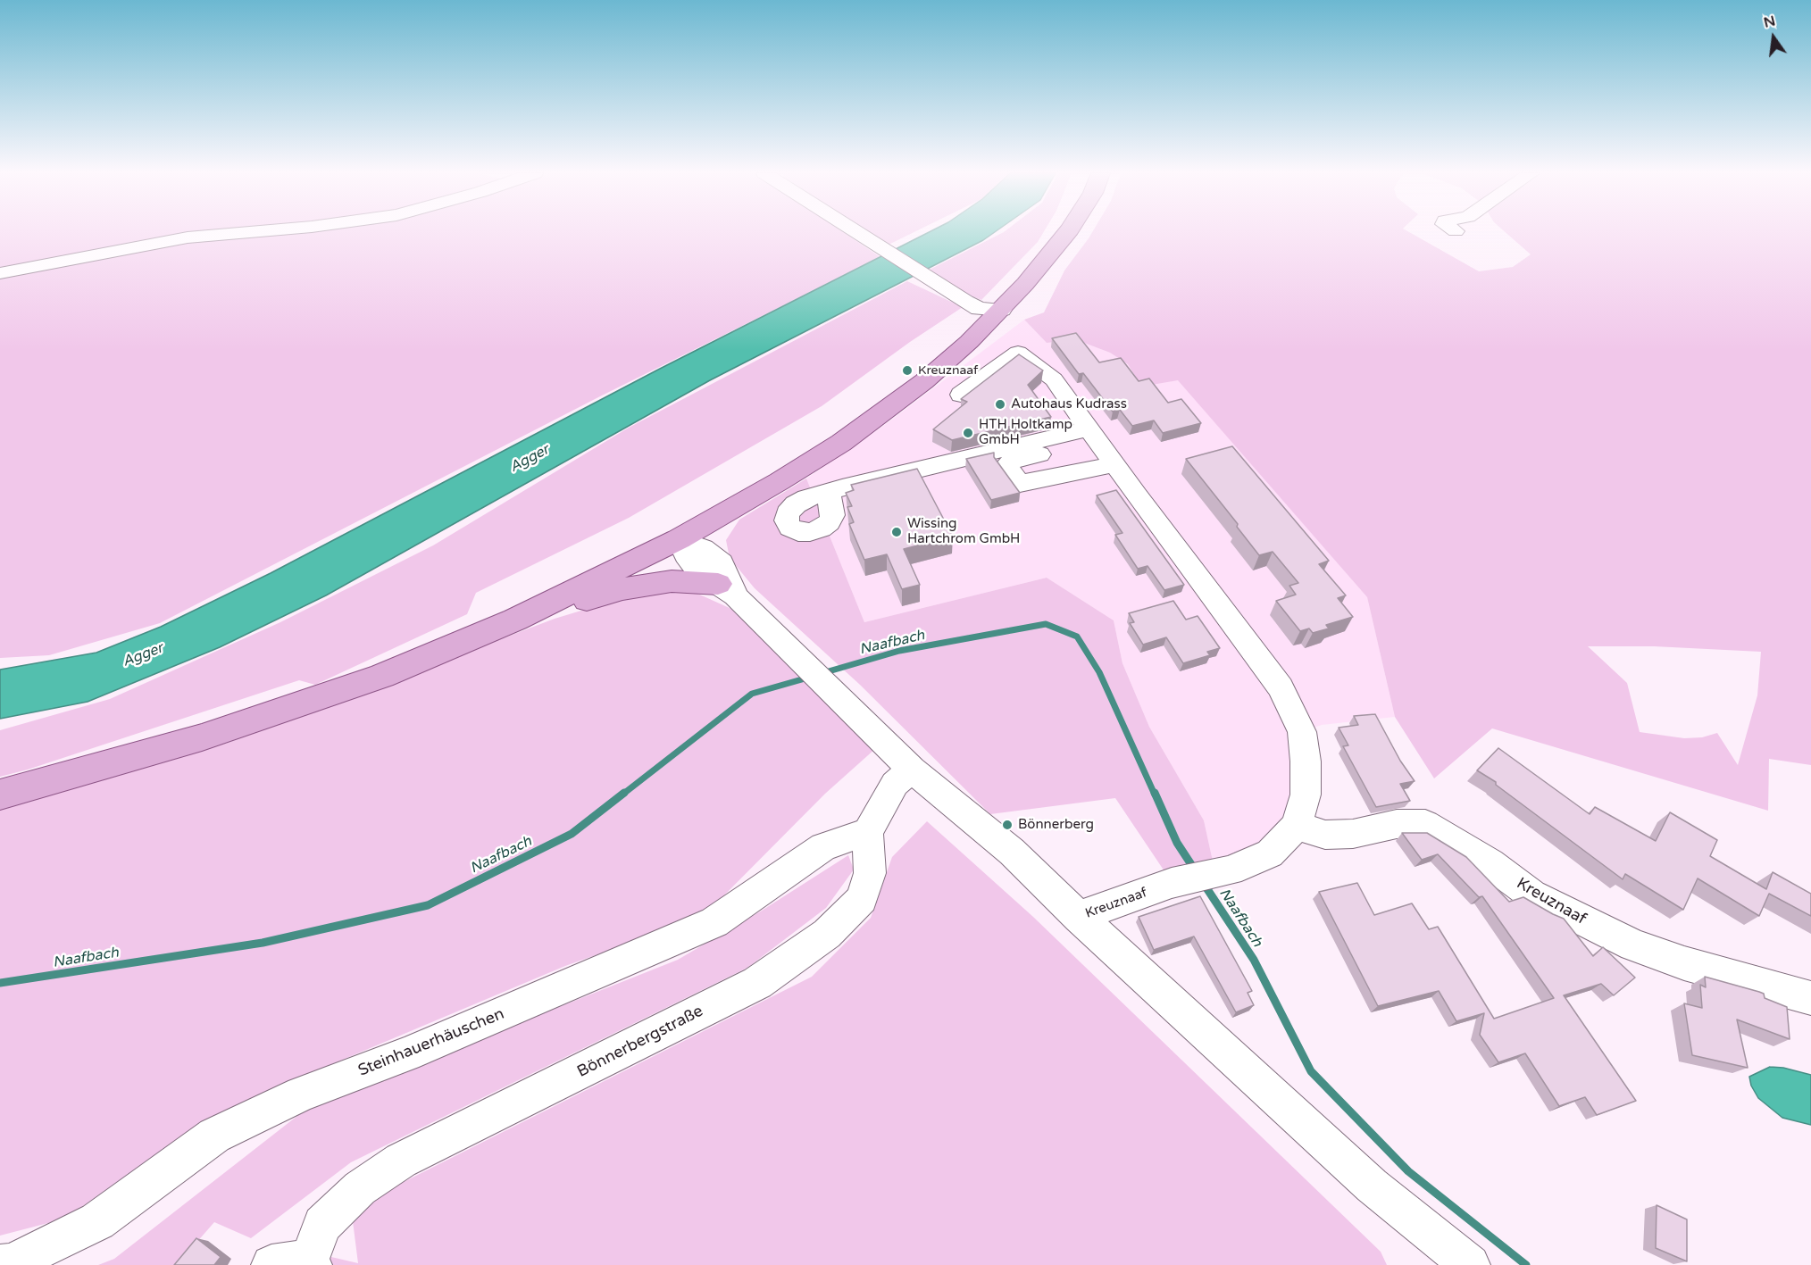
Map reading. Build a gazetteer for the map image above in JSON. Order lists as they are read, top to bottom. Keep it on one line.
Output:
{"streets":{"street":["Kreuznaaf","Bönnerbergstraße","Steinhauerhäuschen"]},"crossings":[["Bönnerbergstraße","Steinhauerhäuschen"]],"water":["Agger","Naafbach"],"places":["Kreuznaaf","Autohaus Kudrass","HTH Holtkamp GmbH","Wissing Hartchrom GmbH","Bönnerberg"],"north":"top"}
